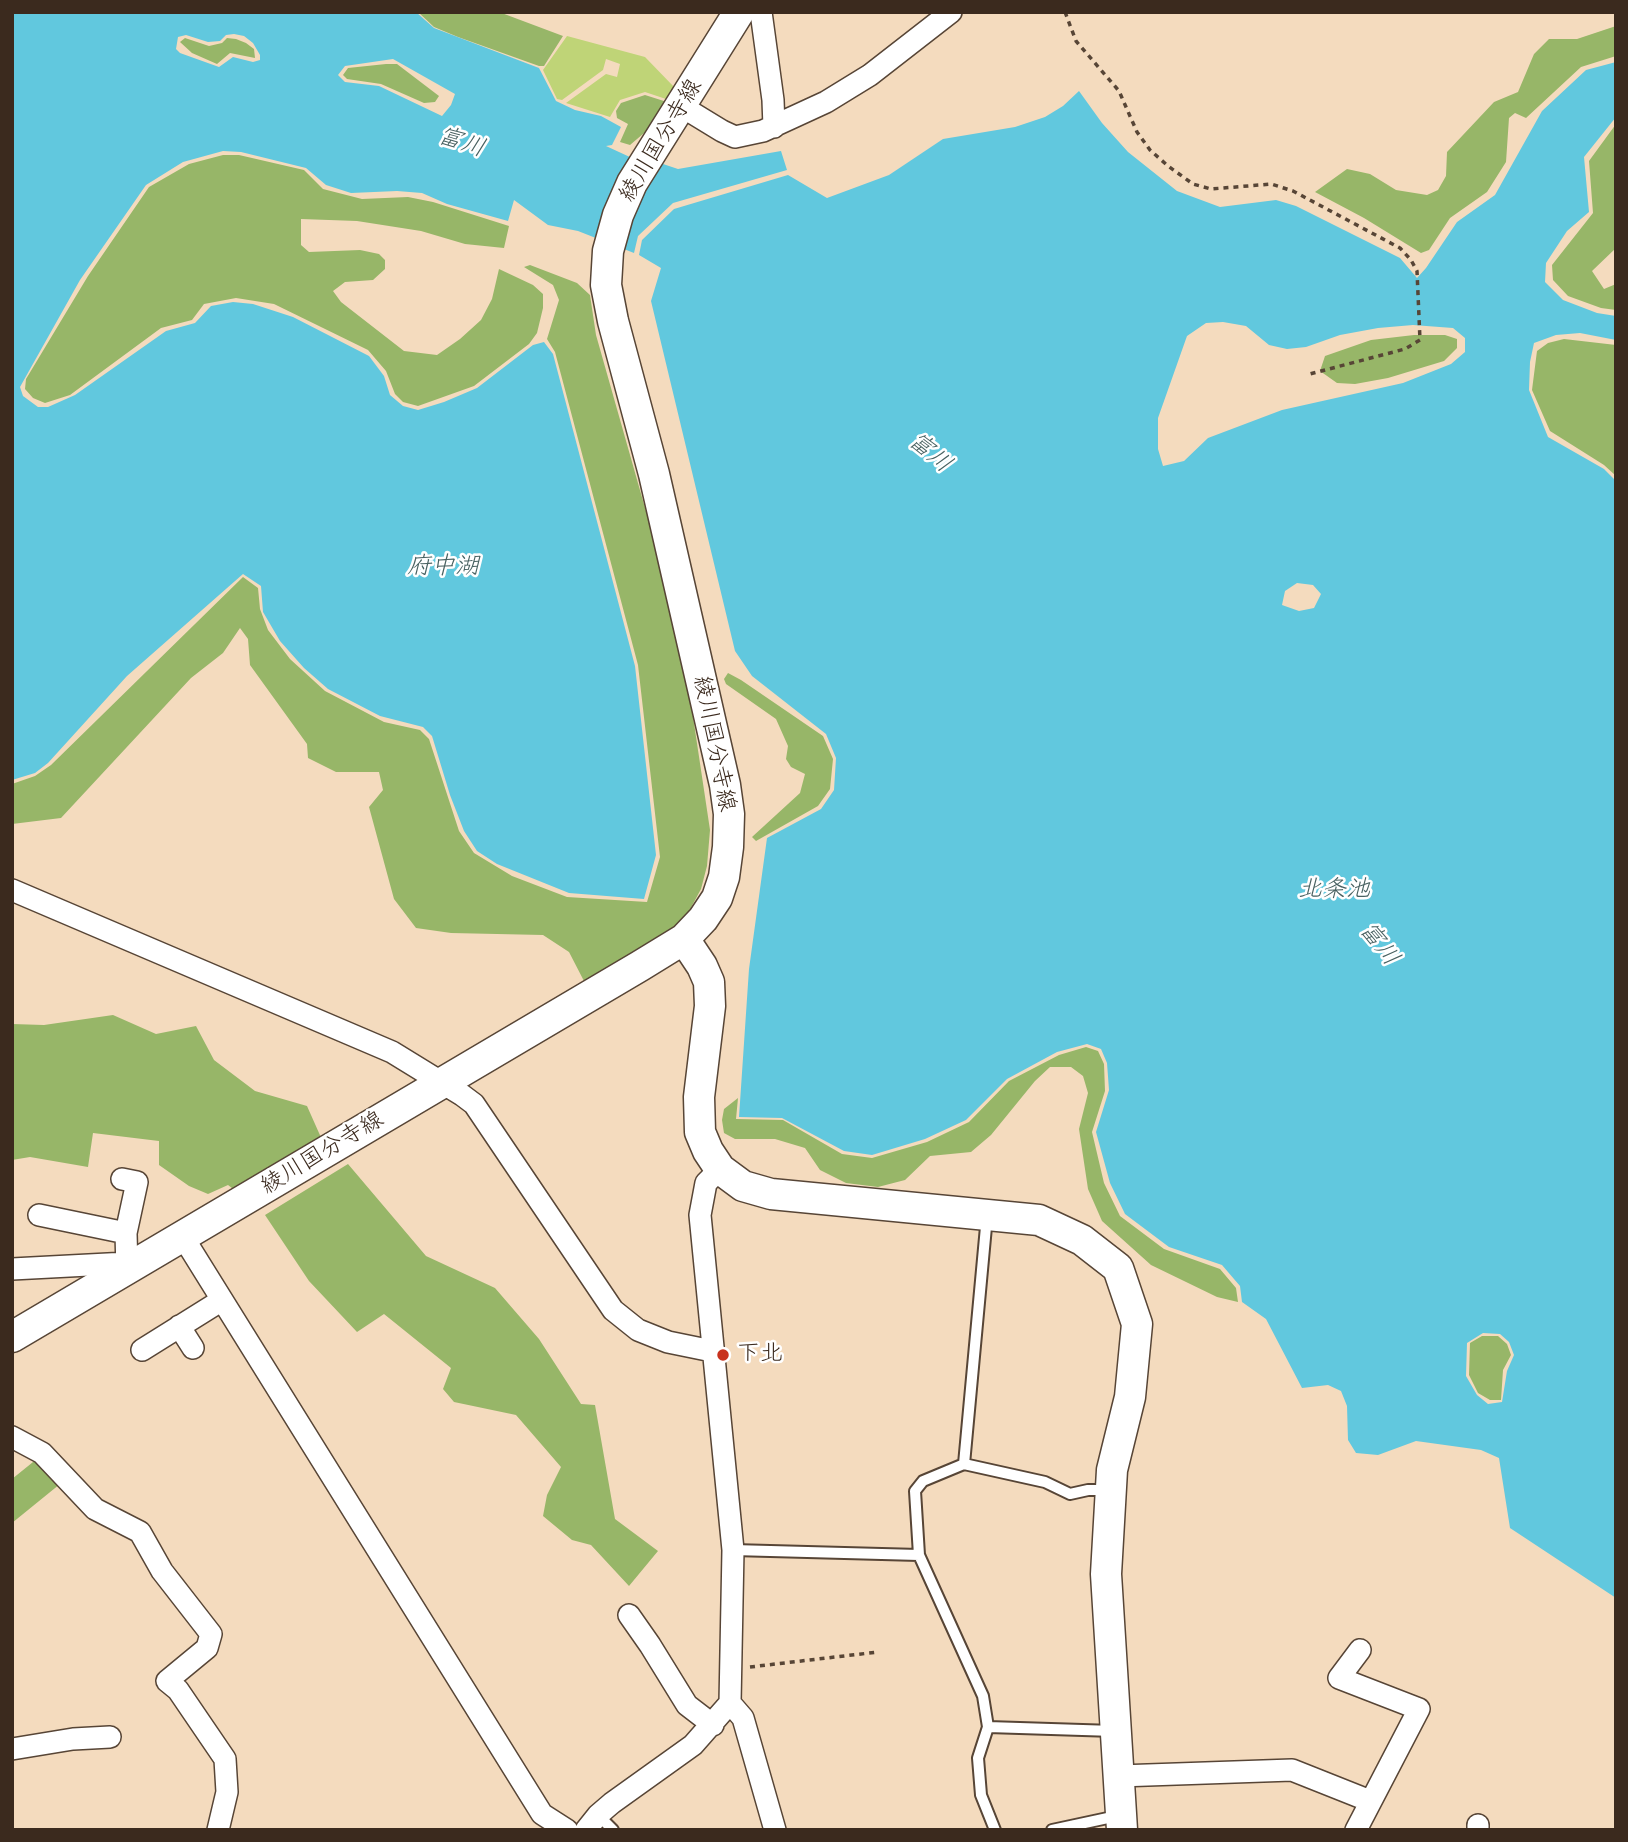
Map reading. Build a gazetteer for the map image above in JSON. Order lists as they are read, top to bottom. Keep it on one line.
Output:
{"streets":{"main road":["綾川国分寺線"]},"water":["富川","府中湖","北条池"],"places":["下北"]}
